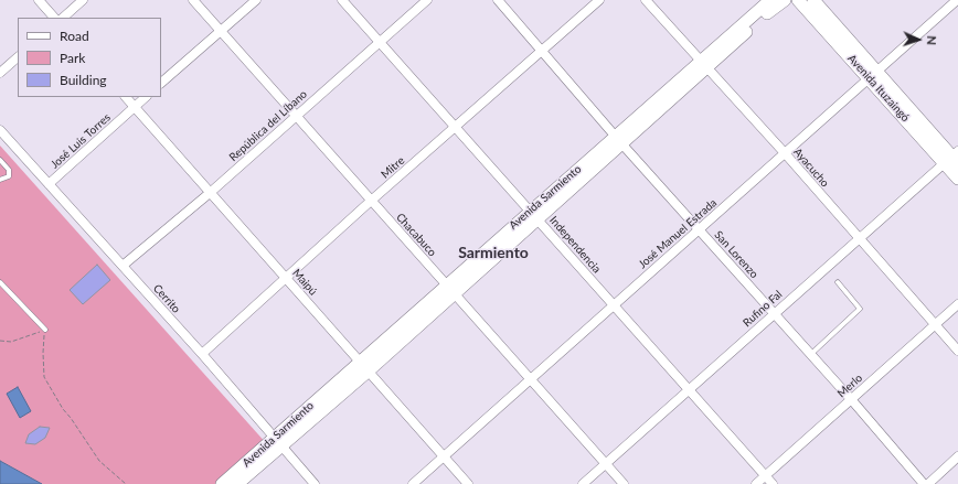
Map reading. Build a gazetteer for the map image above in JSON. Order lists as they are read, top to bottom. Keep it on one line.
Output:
{"streets":{"main road":["Avenida Ituzaingó","Avenida Sarmiento"],"street":["República del Líbano","José Luis Torres","Mitre","Ayacucho","José Manuel Estrada","Chacabuco","Independencia","San Lorenzo","Maipú","Cerrito","Rufino Fal","Merlo"]},"crossings":[["Avenida Ituzaingó","José Manuel Estrada"],["Avenida Ituzaingó","Rufino Fal"],["República del Líbano","Chacabuco"],["República del Líbano","Independencia"],["República del Líbano","Maipú"],["República del Líbano","Cerrito"],["José Luis Torres","Maipú"],["José Luis Torres","Cerrito"],["Mitre","Chacabuco"],["Mitre","Independencia"],["Mitre","San Lorenzo"],["Mitre","Maipú"],["Mitre","Cerrito"],["Ayacucho","Avenida Sarmiento"],["Ayacucho","José Manuel Estrada"],["Ayacucho","Rufino Fal"],["Ayacucho","Merlo"],["Avenida Sarmiento","Chacabuco"],["Avenida Sarmiento","Independencia"],["Avenida Sarmiento","San Lorenzo"],["Avenida Sarmiento","Maipú"],["Avenida Sarmiento","Cerrito"],["José Manuel Estrada","Chacabuco"],["José Manuel Estrada","Independencia"],["José Manuel Estrada","San Lorenzo"],["José Manuel Estrada","Maipú"],["Chacabuco","Rufino Fal"],["Independencia","Rufino Fal"],["Independencia","Merlo"],["San Lorenzo","Rufino Fal"],["San Lorenzo","Merlo"]],"districts":["Sarmiento"],"legend":["Road","Park","Building"],"north":"right"}
